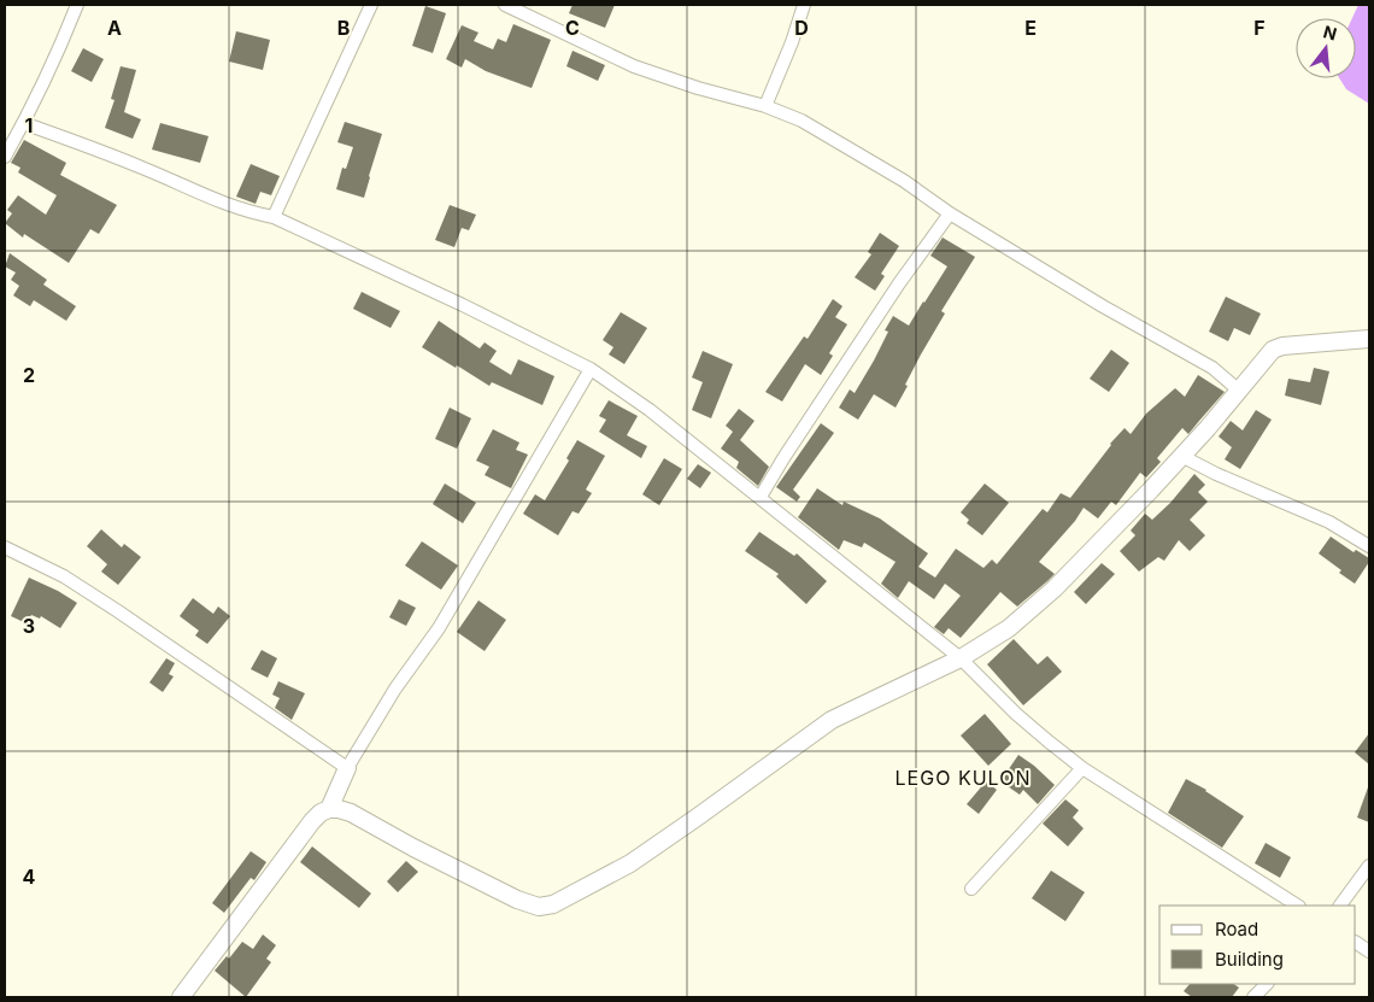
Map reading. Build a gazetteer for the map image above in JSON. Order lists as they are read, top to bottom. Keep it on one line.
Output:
{"districts":["LEGO KULON"],"legend":["Road","Building"],"north":"top","grid":{"columns":["A","B","C","D","E","F"],"rows":["1","2","3","4"]}}
